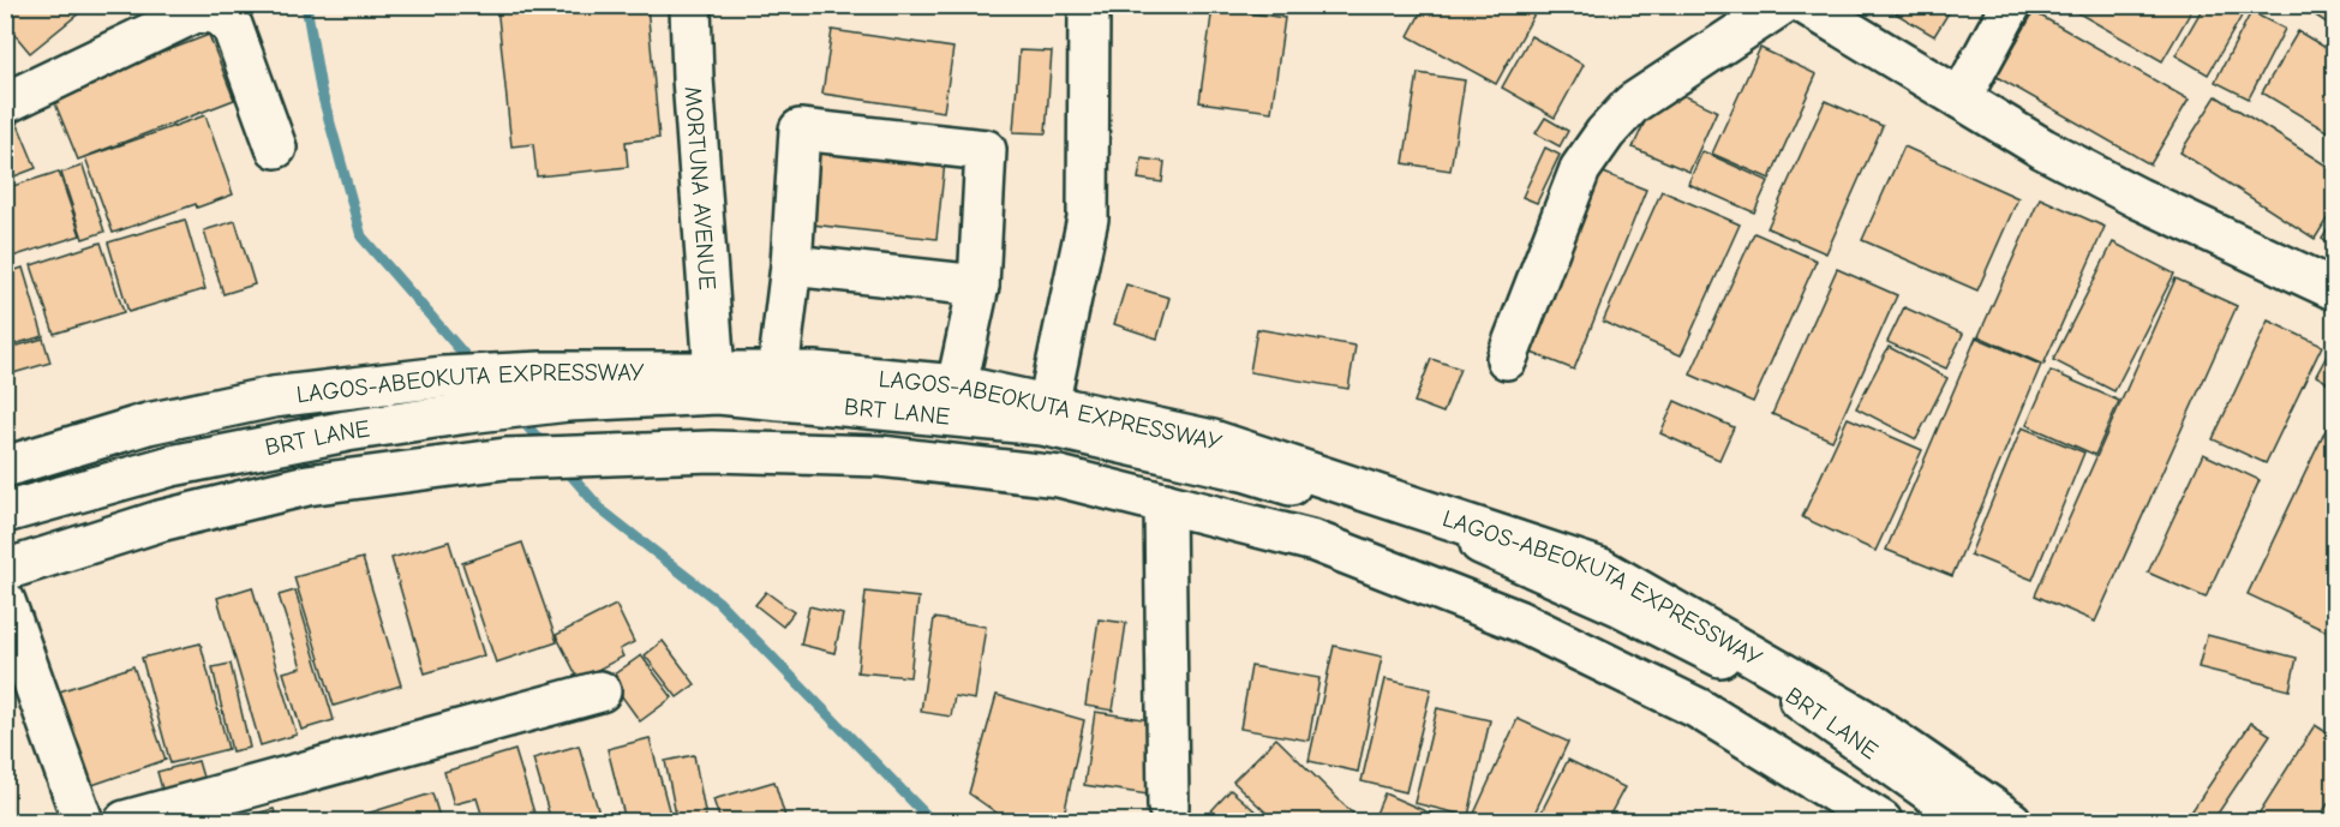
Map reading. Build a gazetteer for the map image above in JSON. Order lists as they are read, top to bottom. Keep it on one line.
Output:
{"streets":{"main road":["MORTUNA AVENUE","LAGOS-ABEOKUTA EXPRESSWAY","BRT LANE"]},"crossings":[["MORTUNA AVENUE","LAGOS-ABEOKUTA EXPRESSWAY"]]}
